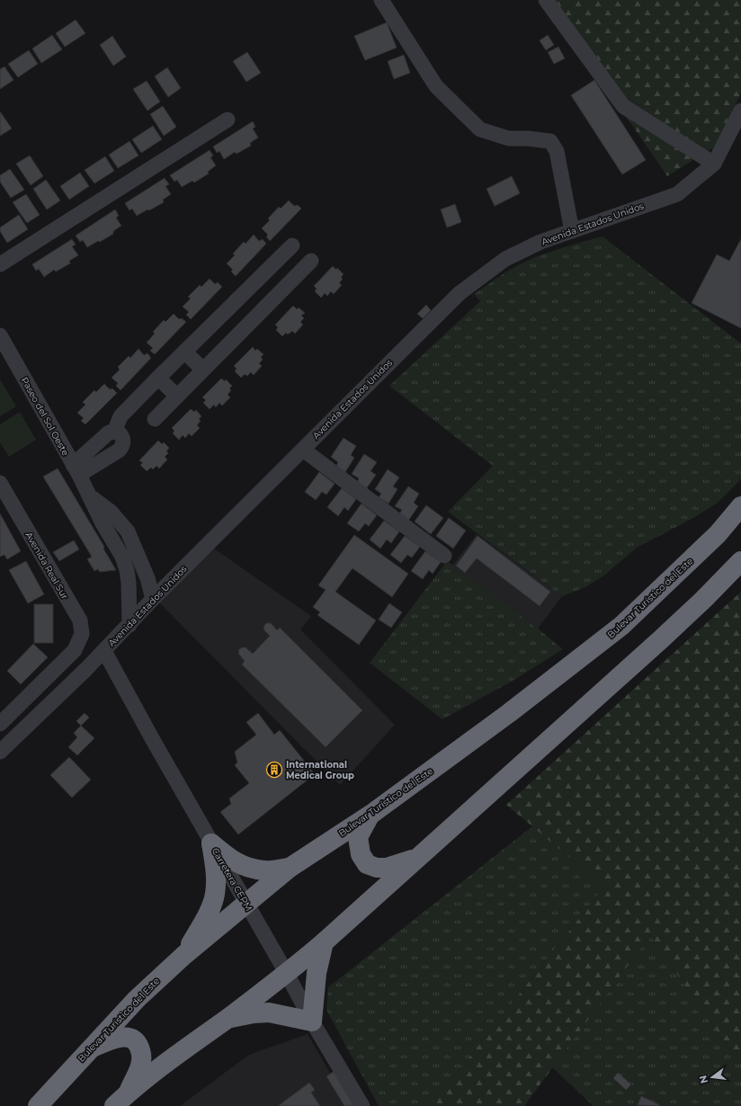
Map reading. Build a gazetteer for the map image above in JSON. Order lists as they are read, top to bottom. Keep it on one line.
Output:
{"streets":{"highway":["Bulevar Turístico del Este"],"street":["Avenida Estados Unidos","Paseo del Sol Oeste","Avenida Real Sur","Carretera CEPM"]},"crossings":[["Avenida Estados Unidos","Paseo del Sol Oeste"],["Avenida Estados Unidos","Carretera CEPM"],["Bulevar Turístico del Este","Carretera CEPM"]],"places":{"building":["International Medical Group"]},"north":"left"}
